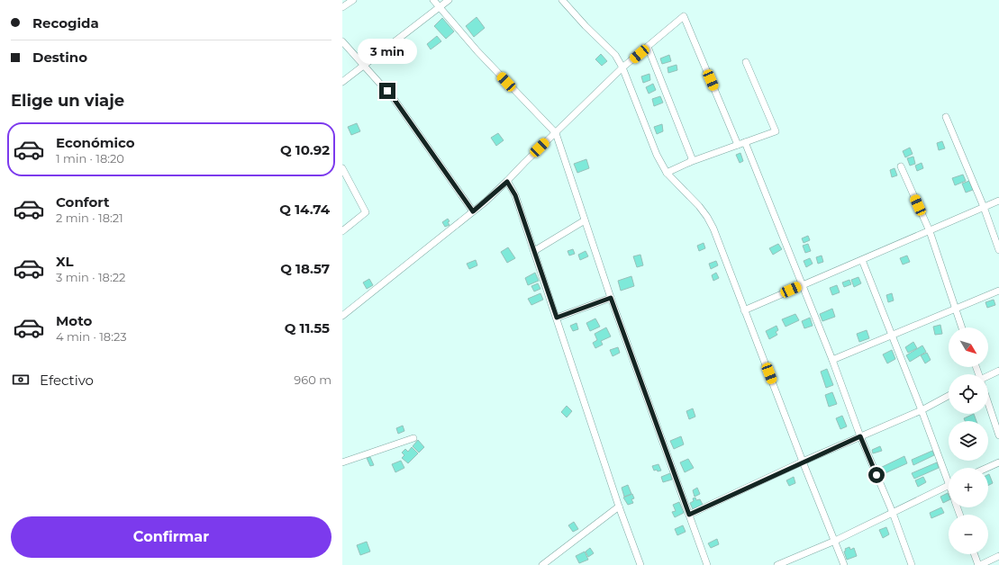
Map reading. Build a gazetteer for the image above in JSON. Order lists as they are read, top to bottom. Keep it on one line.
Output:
{"north":"bottom right","page":{"banner":["Recogida","Destino"],"bubble":"3 min","heading":"Elige un viaje","list":[{"name":"Económico","note":"1 min · 18:20","value":"Q 10.92"},{"name":"Confort","note":"2 min · 18:21","value":"Q 14.74"},{"name":"XL","note":"3 min · 18:22","value":"Q 18.57"},{"name":"Moto","note":"4 min · 18:23","value":"Q 11.55"}],"map_buttons":["+","−"],"pay":["Efectivo","960 m"],"buttons":"Confirmar"}}
